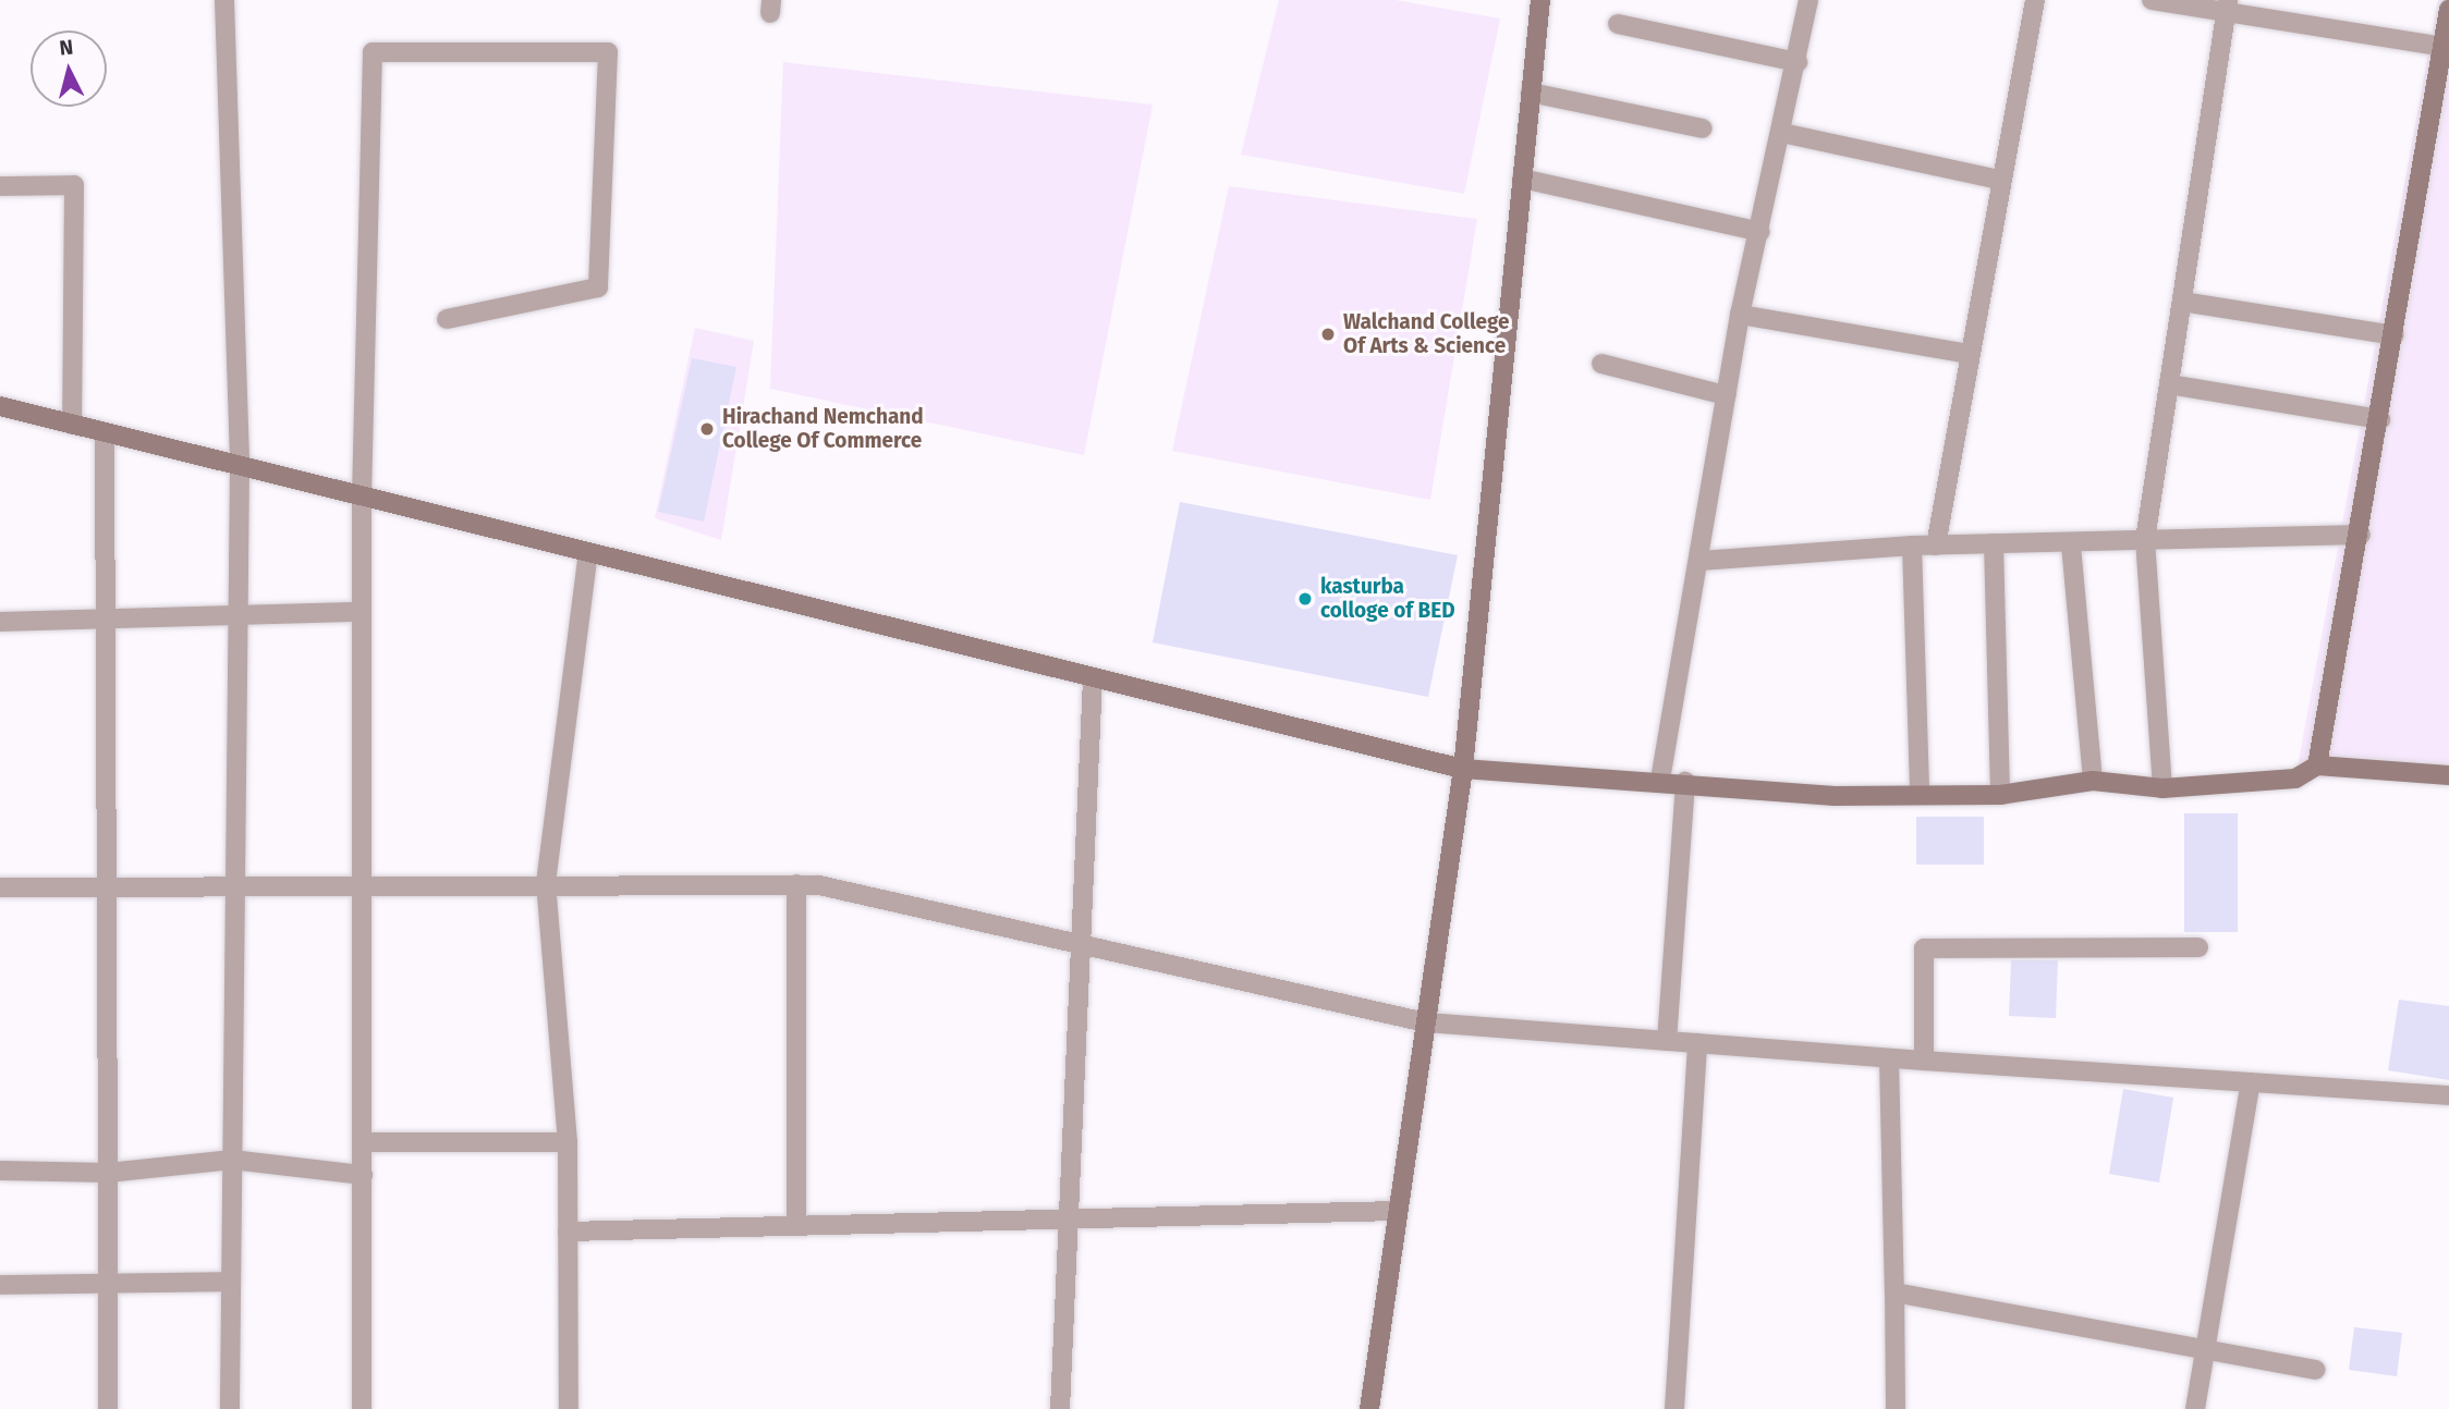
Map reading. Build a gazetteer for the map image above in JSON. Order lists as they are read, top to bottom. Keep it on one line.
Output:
{"places":["Walchand College Of Arts & Science","Hirachand Nemchand College Of Commerce","kasturba colloge of BED"],"north":"top"}
